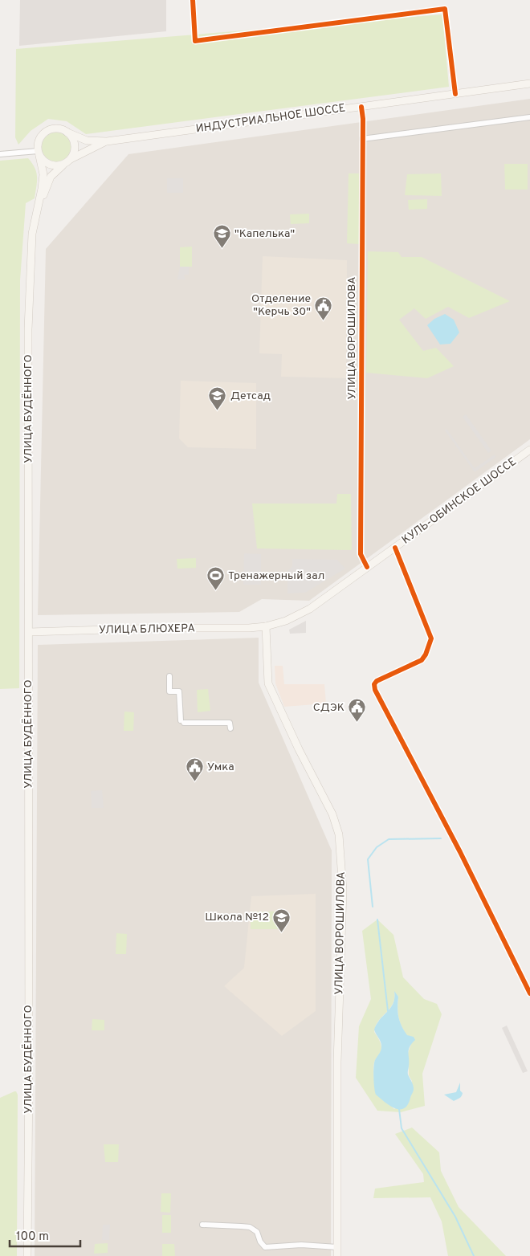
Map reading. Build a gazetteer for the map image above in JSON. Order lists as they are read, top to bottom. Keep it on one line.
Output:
{"streets":{"main road":["ИНДУСТРИАЛЬНОЕ ШОССЕ","УЛИЦА ВОРОШИЛОВА","УЛИЦА БУДЁННОГО","КУЛЬ-ОБИНСКОЕ ШОССЕ","УЛИЦА БЛЮХЕРА"]},"crossings":[["ИНДУСТРИАЛЬНОЕ ШОССЕ","УЛИЦА ВОРОШИЛОВА"],["УЛИЦА ВОРОШИЛОВА","КУЛЬ-ОБИНСКОЕ ШОССЕ"],["УЛИЦА ВОРОШИЛОВА","УЛИЦА БЛЮХЕРА"],["УЛИЦА БУДЁННОГО","УЛИЦА БЛЮХЕРА"],["КУЛЬ-ОБИНСКОЕ ШОССЕ","УЛИЦА БЛЮХЕРА"]],"places":{"school or university":["\"Капелька\"","Детсад","Школа №12"],"public building":["Отделение \"Керчь 30\"","СДЭК","Умка"],"sports":["Тренажерный зал"]},"scale_bar":"100 m"}
